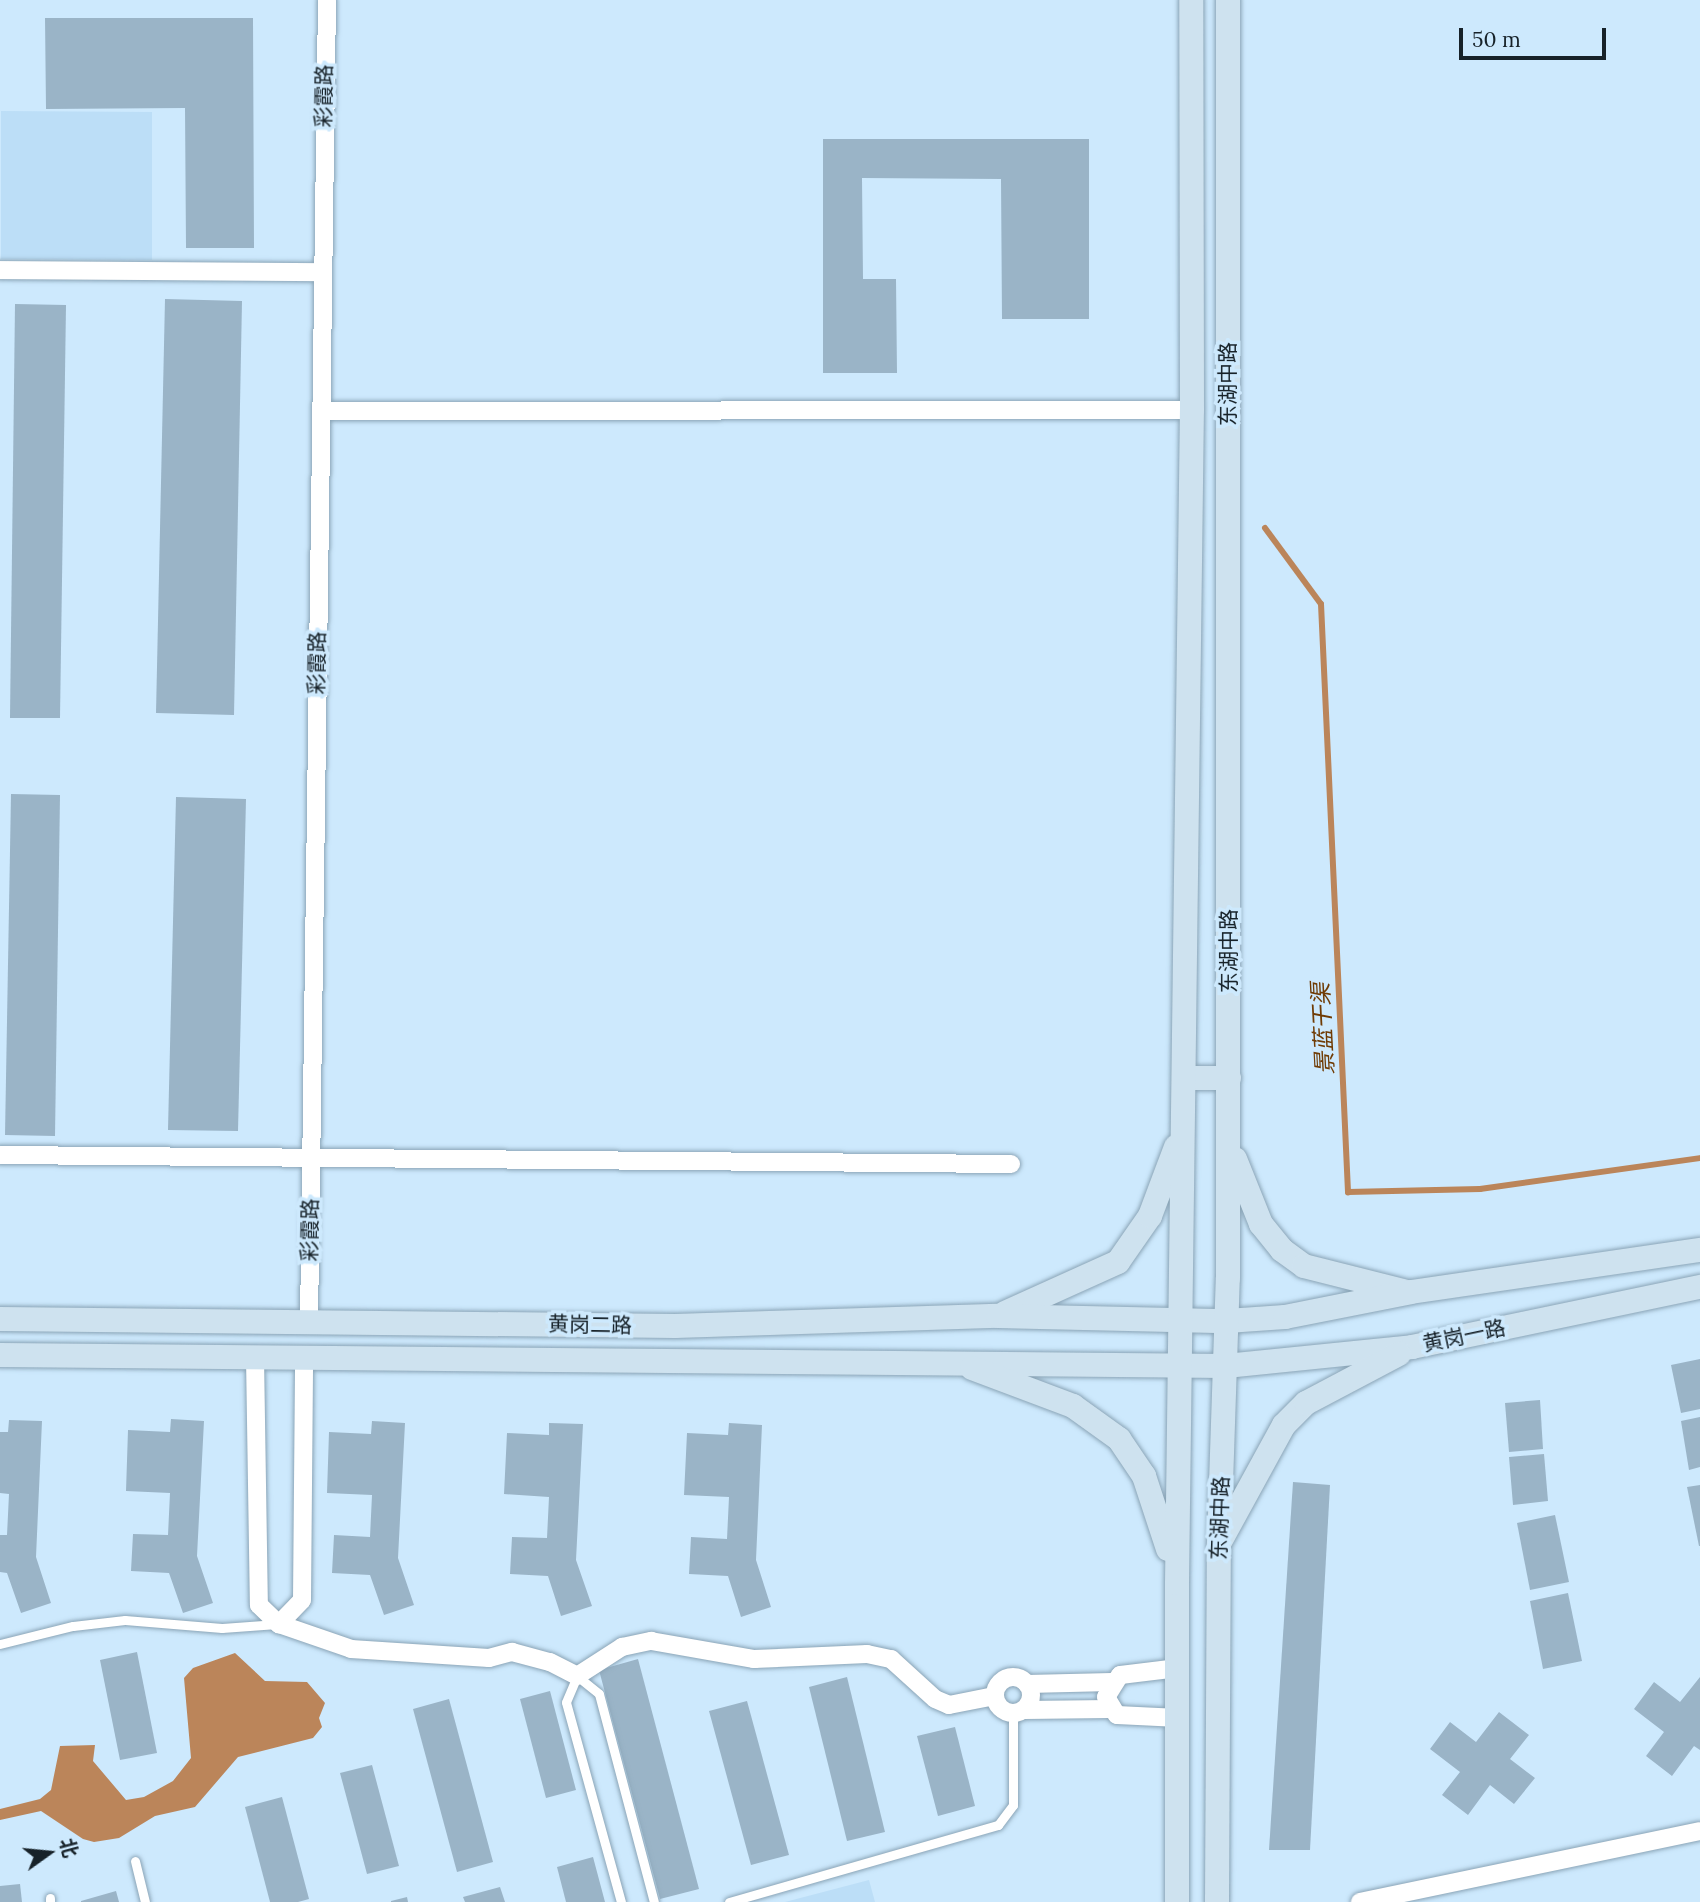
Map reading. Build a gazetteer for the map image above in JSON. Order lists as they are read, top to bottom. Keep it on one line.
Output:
{"streets":{"main road":["东湖中路","黄岗二路","黄岗一路"],"street":["彩霞路"]},"crossings":[["彩霞路","黄岗二路"],["东湖中路","黄岗二路"],["东湖中路","黄岗一路"],["黄岗二路","黄岗一路"]],"water":["景蓝干渠"],"scale_bar":"50 m","north":"right"}
